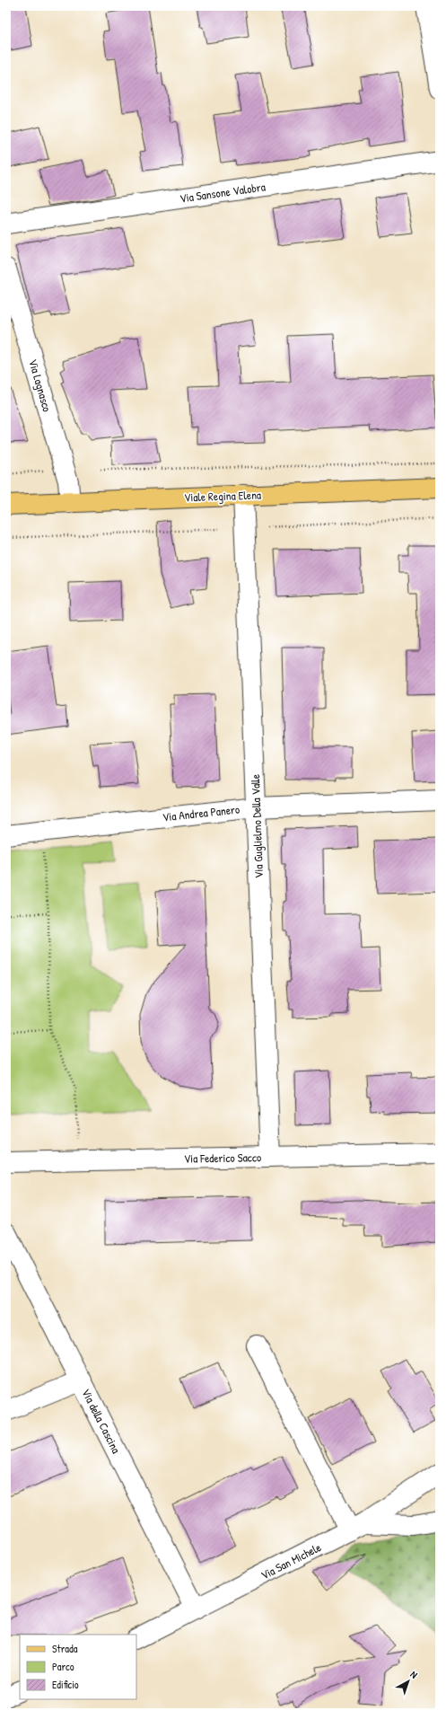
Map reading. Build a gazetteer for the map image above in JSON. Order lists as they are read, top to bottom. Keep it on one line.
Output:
{"streets":{"main road":["Viale Regina Elena"],"street":["Via Sansone Valobra","Via Lagnasco","Via Andrea Panero","Via Guglielmo Della Valle","Via Federico Sacco","Via della Cascina","Via San Michele"]},"crossings":[["Via Lagnasco","Viale Regina Elena"],["Viale Regina Elena","Via Guglielmo Della Valle"],["Via Andrea Panero","Via Guglielmo Della Valle"],["Via Guglielmo Della Valle","Via Federico Sacco"],["Via della Cascina","Via San Michele"]],"legend":["Strada","Parco","Edificio"],"north":"top right"}
